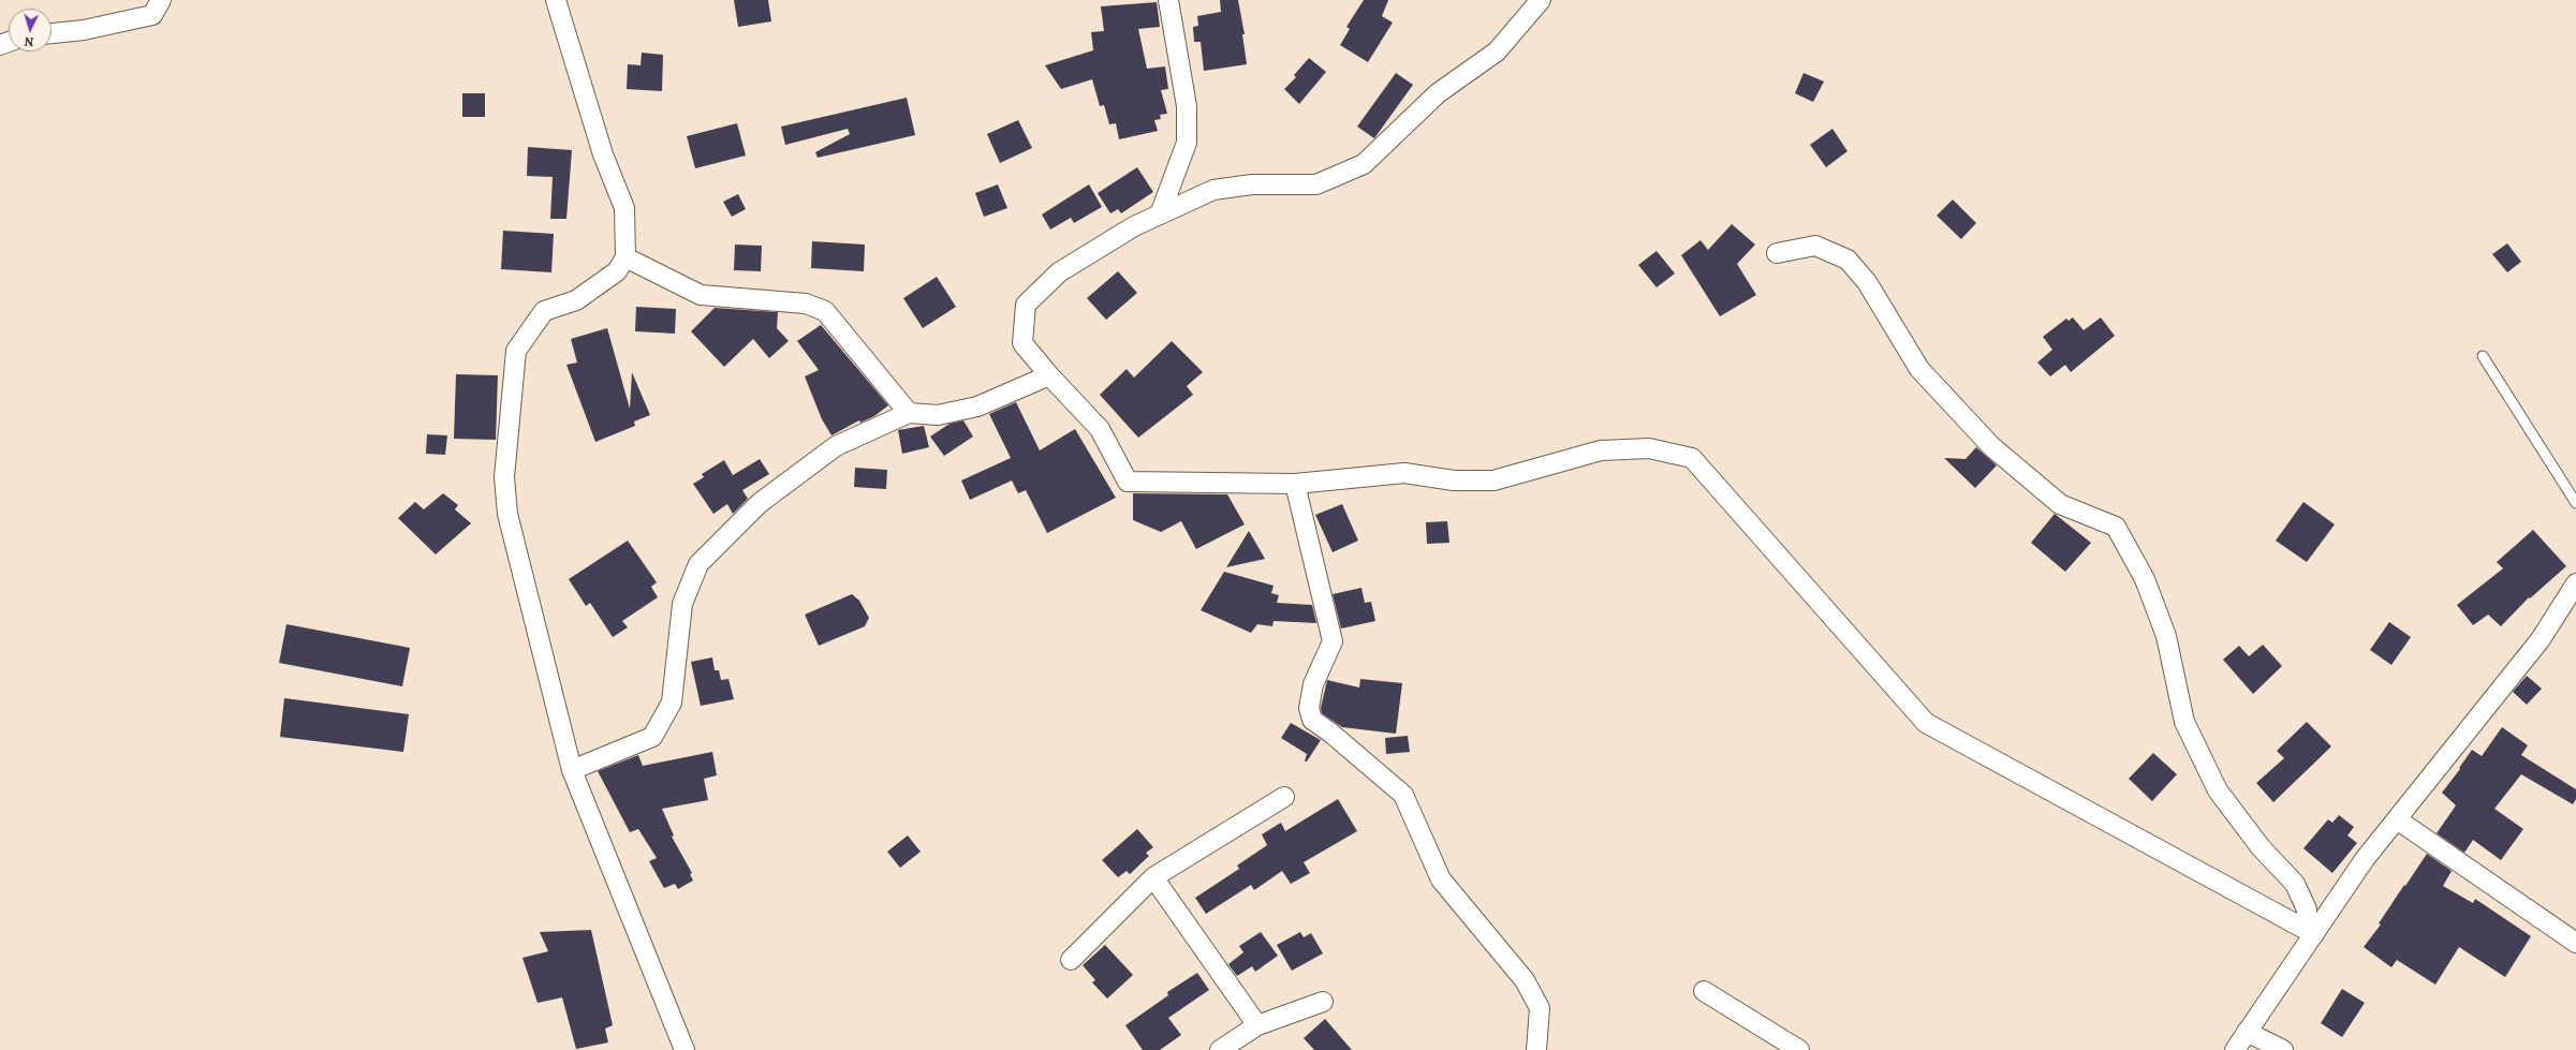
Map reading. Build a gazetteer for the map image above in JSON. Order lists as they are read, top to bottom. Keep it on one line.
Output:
{"north":"bottom"}
